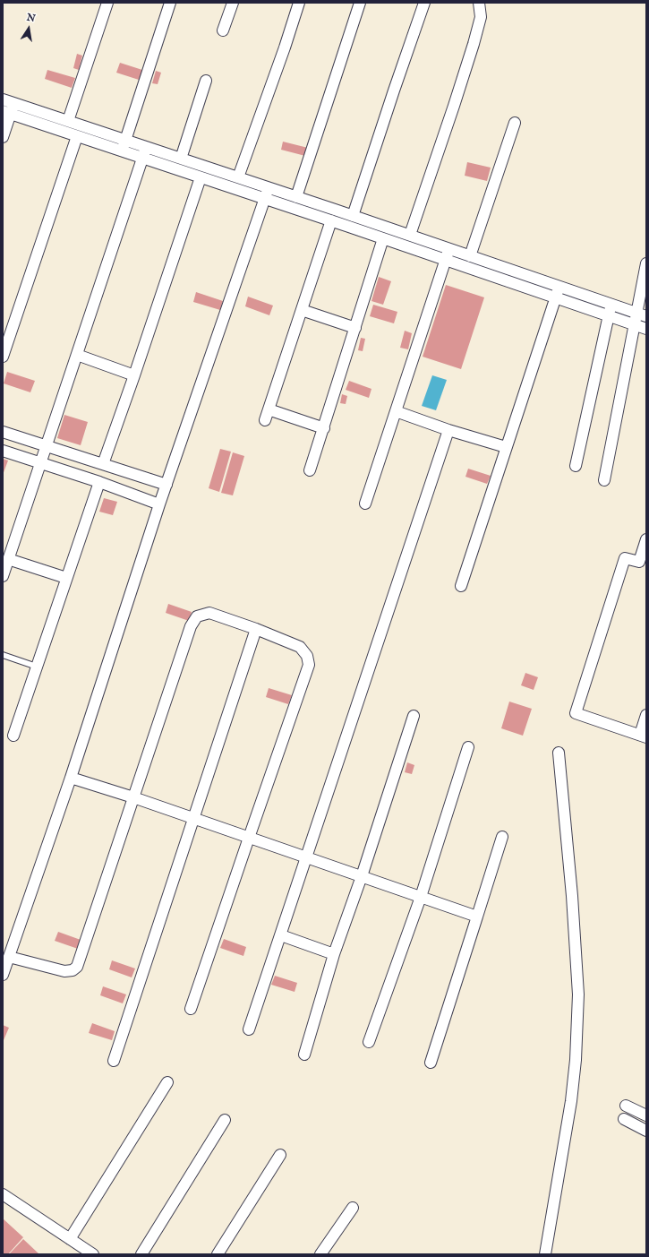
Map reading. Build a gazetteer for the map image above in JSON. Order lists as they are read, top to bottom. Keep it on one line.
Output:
{"north":"top"}
